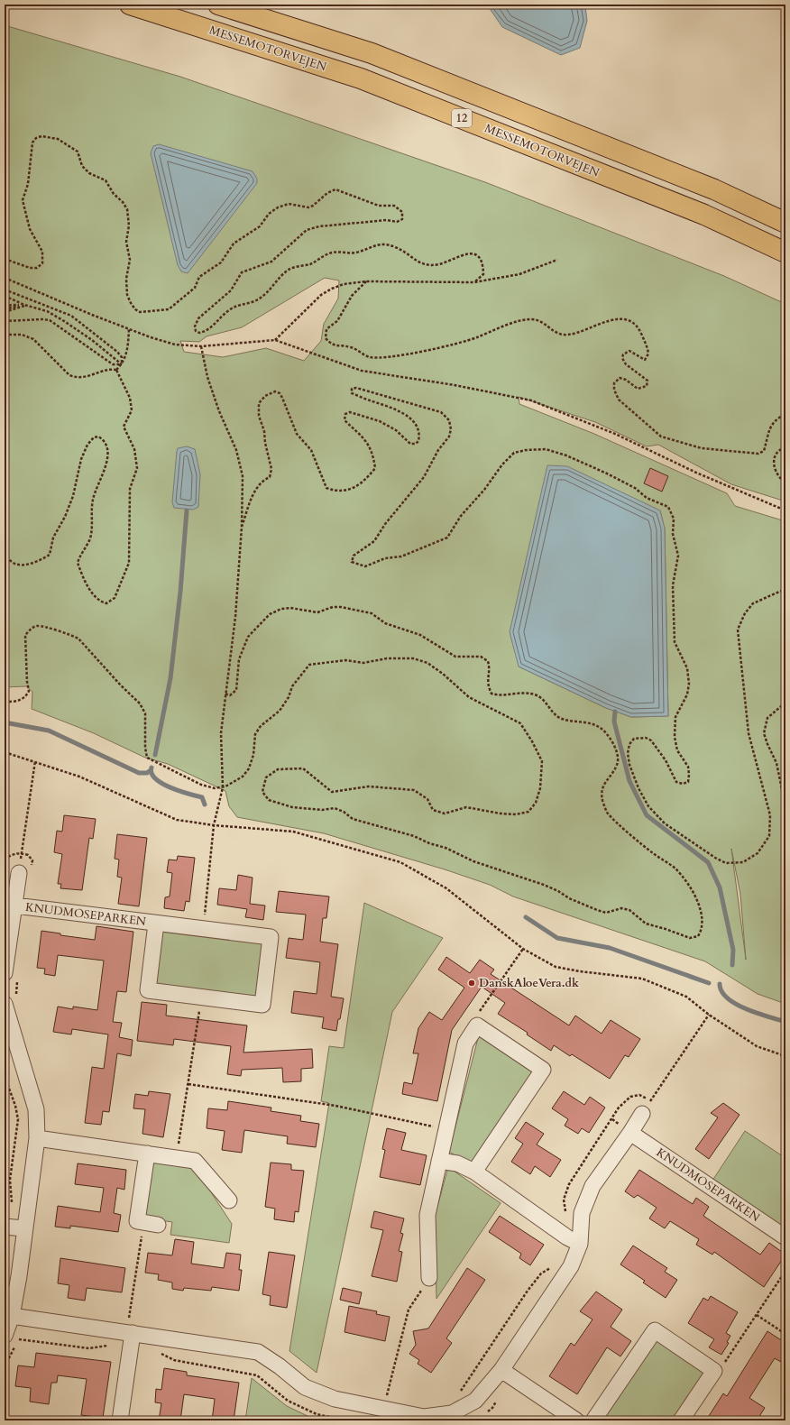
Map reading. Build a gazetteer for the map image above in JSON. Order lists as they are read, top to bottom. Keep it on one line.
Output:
{"streets":{"highway":["MESSEMOTORVEJEN","12"],"street":["KNUDMOSEPARKEN"]},"places":["DanskAloeVera.dk"]}
